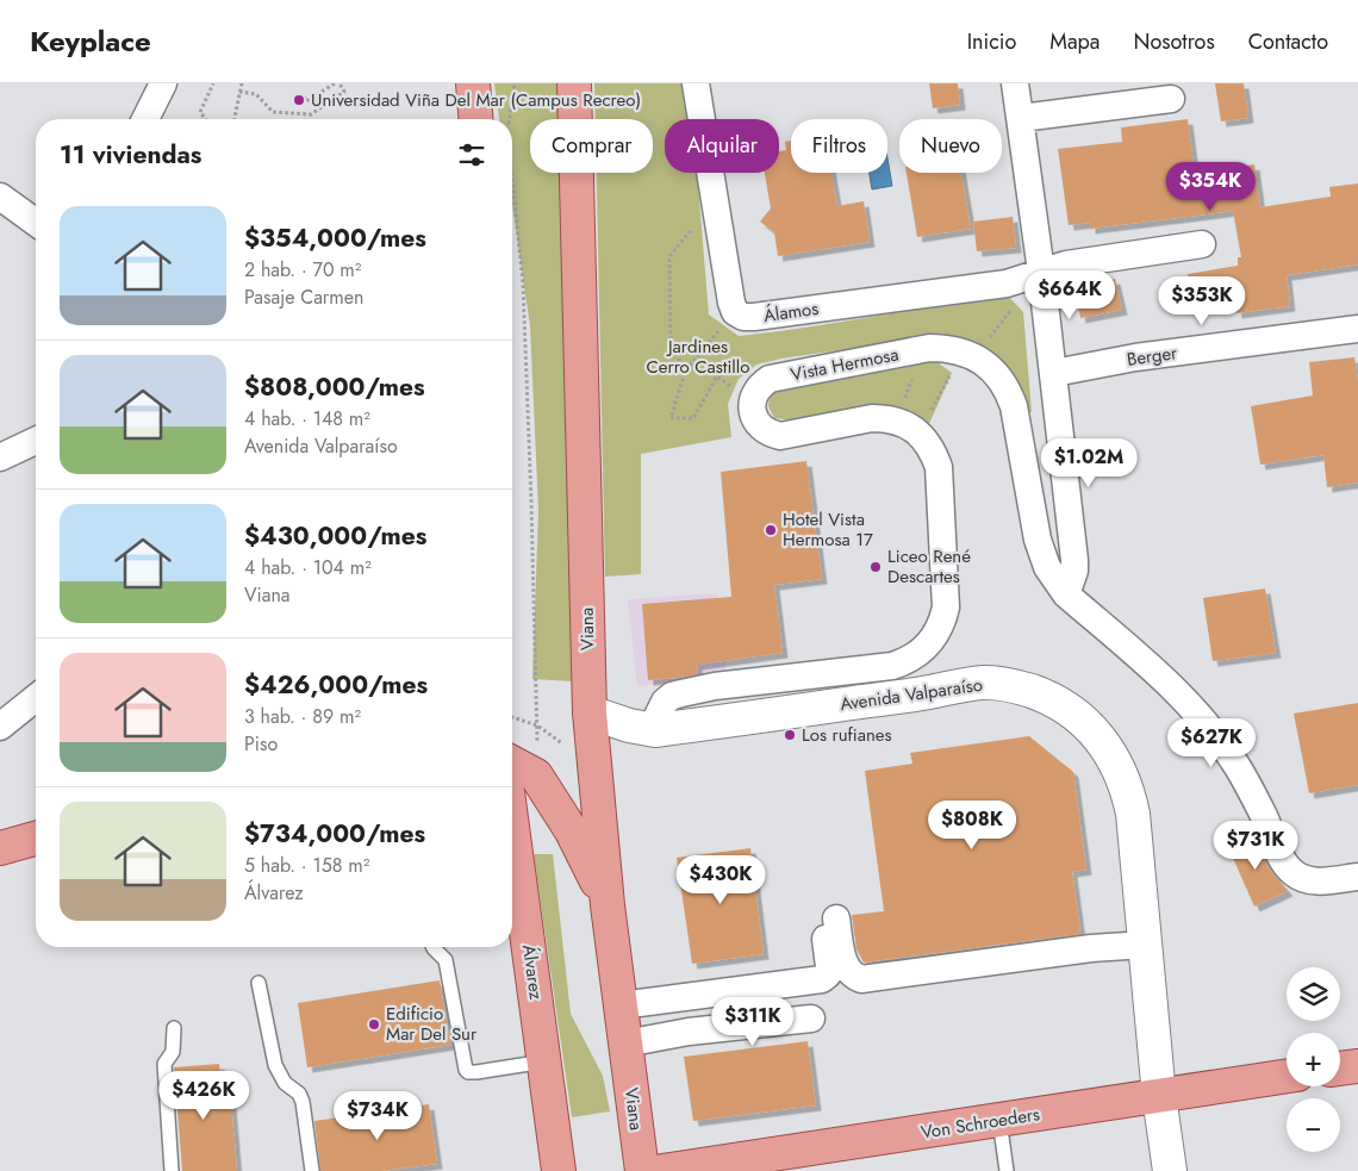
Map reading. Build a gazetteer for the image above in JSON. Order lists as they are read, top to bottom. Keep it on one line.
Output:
{"streets":{"main road":["Viana","Álvarez","Von Schroeders"],"street":["Álamos","Berger","Vista Hermosa","Avenida Valparaíso"]},"crossings":[["Viana","Avenida Valparaíso"],["Avenida Valparaíso","Von Schroeders"]],"parks":["Jardines Cerro Castillo"],"places":["Universidad Viña Del Mar (Campus Recreo)","Hotel Vista Hermosa 17","Liceo René Descartes","Los rufianes","Edificio Mar Del Sur"],"page":{"header":"Keyplace","nav":["Inicio","Mapa","Nosotros","Contacto"],"chip":["Comprar","Alquilar","Filtros","Nuevo"],"heading":"11 viviendas","price":["$354K","$664K","$353K","$1.02M","$627K","$808K","$731K","$430K","$311K","$426K","$734K"],"list":[{"name":"$354,000/mes","note":"2 hab. · 70 m² · Pasaje Carmen"},{"name":"$808,000/mes","note":"4 hab. · 148 m² · Avenida Valparaíso"},{"name":"$430,000/mes","note":"4 hab. · 104 m² · Viana"},{"name":"$426,000/mes","note":"3 hab. · 89 m² · Piso"},{"name":"$734,000/mes","note":"5 hab. · 158 m² · Álvarez"}],"map_buttons":["+","−"]}}
